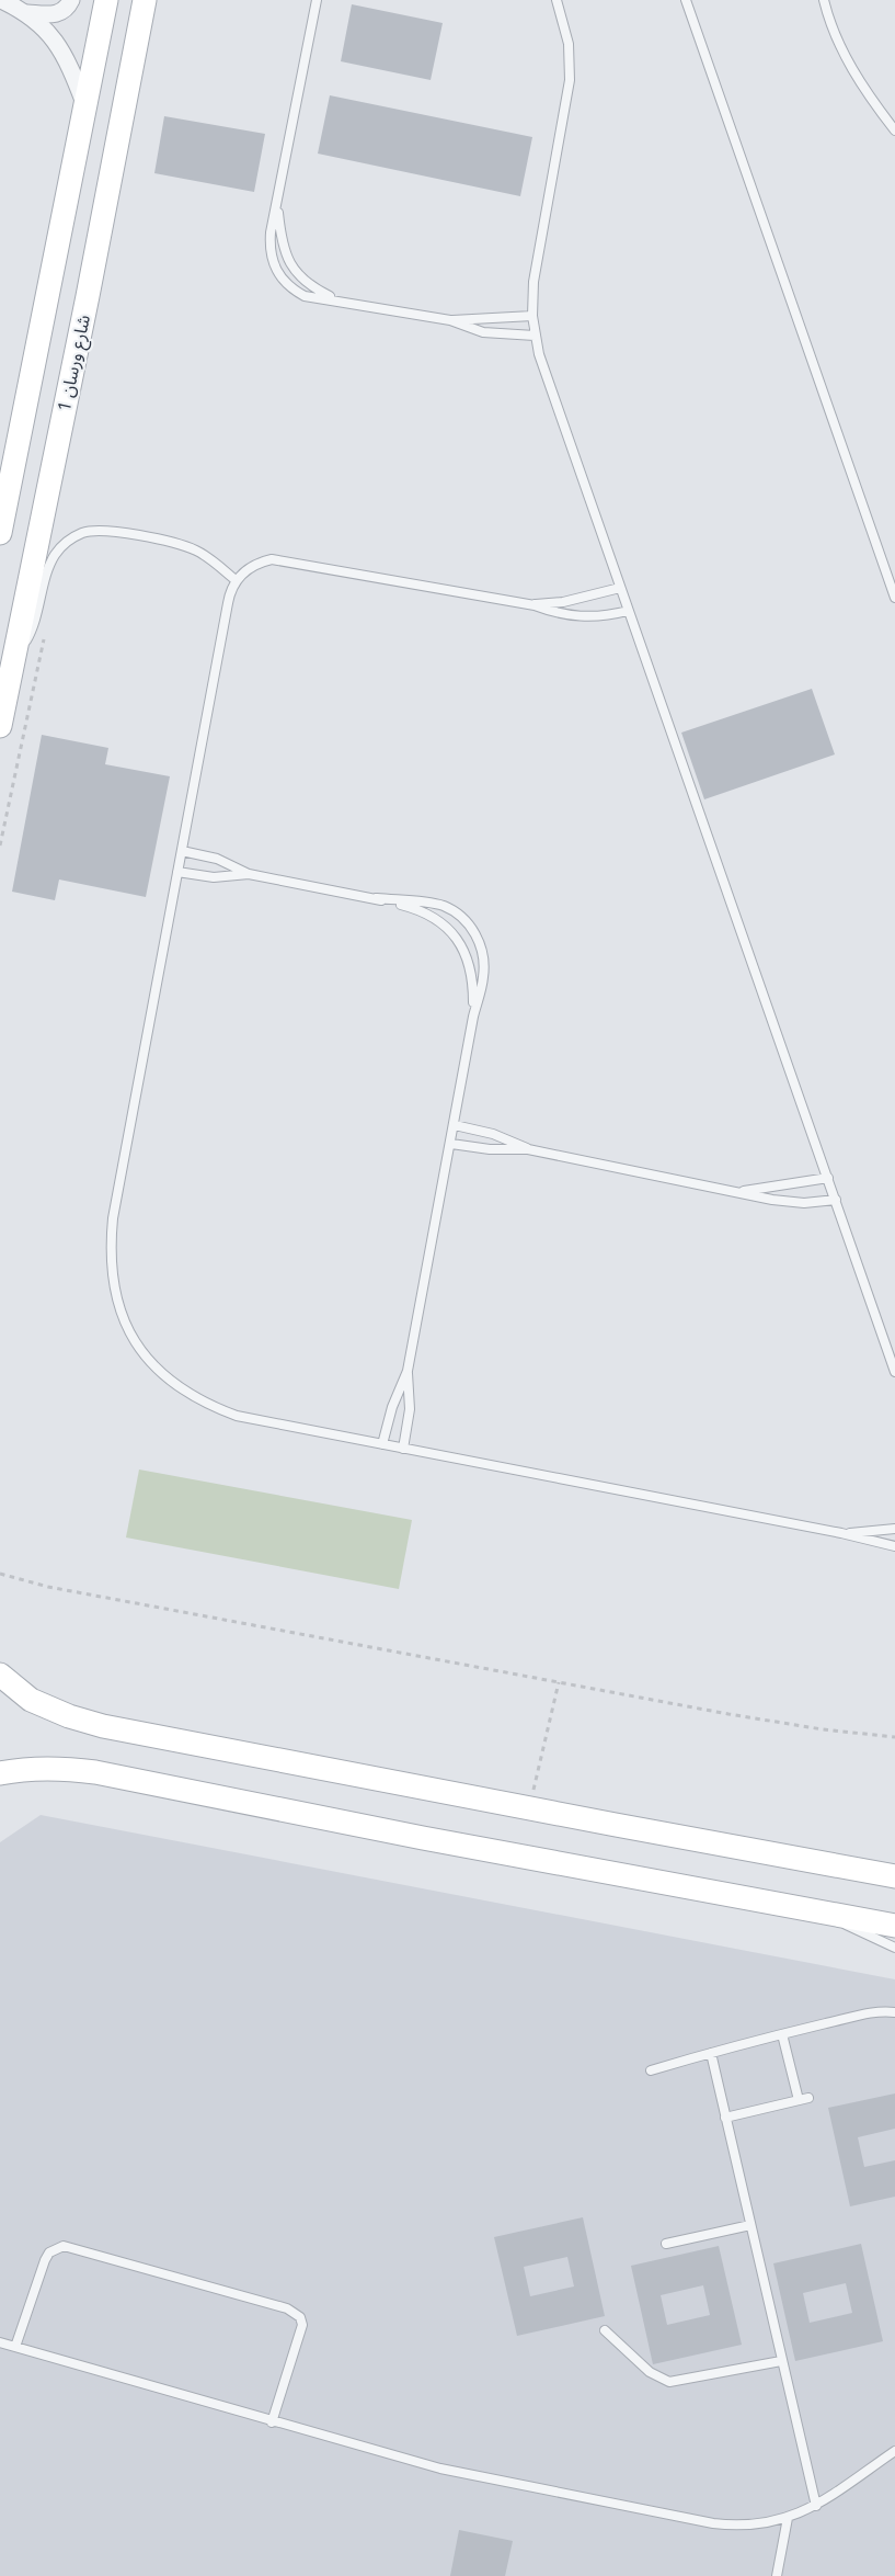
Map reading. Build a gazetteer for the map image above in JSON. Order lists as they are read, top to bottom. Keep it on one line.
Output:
{"streets":{"street":["شارع ورسان 1"]}}
